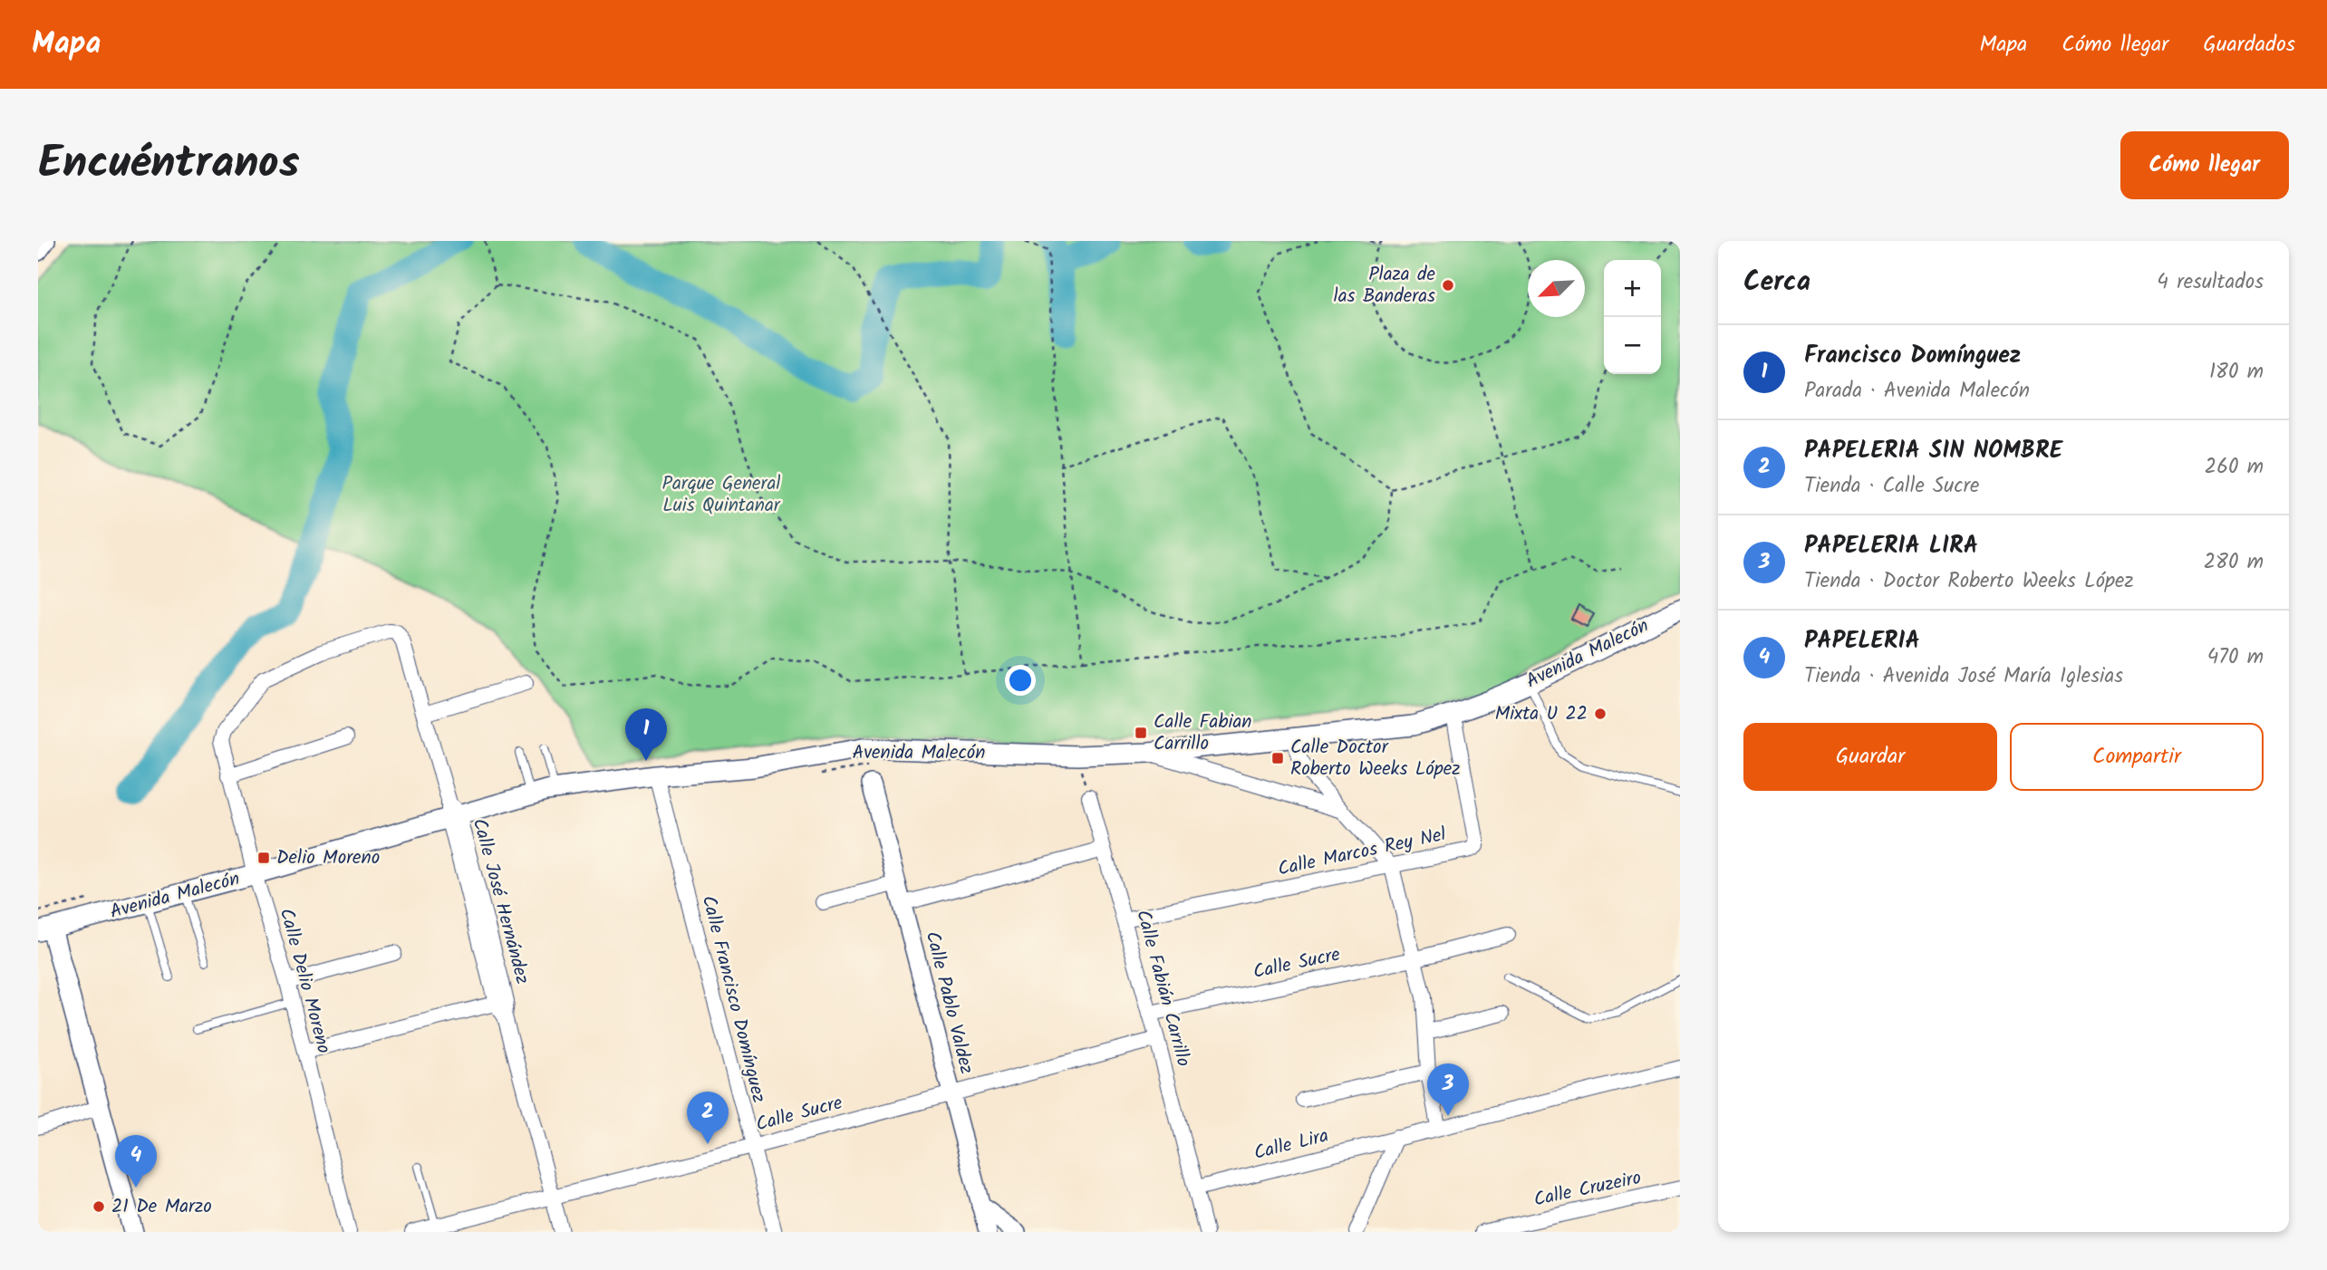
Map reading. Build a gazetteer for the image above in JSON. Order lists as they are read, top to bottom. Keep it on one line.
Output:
{"streets":{"main road":["Avenida Malecón"],"street":["Calle Marcos Rey Nel","Calle José Hernández","Calle Sucre","Calle Delio Moreno","Calle Fabián Carrillo","Calle Francisco Domínguez","Calle Pablo Valdez","Calle Lira","Calle Cruzeiro"]},"crossings":[["Avenida Malecón","Calle Marcos Rey Nel"],["Avenida Malecón","Calle José Hernández"],["Avenida Malecón","Calle Delio Moreno"],["Avenida Malecón","Calle Francisco Domínguez"],["Calle Marcos Rey Nel","Calle Fabián Carrillo"],["Calle José Hernández","Calle Sucre"],["Calle José Hernández","Calle Delio Moreno"],["Calle Sucre","Calle Fabián Carrillo"],["Calle Sucre","Calle Francisco Domínguez"],["Calle Sucre","Calle Pablo Valdez"],["Calle Fabián Carrillo","Calle Lira"]],"parks":["Parque General Luis Quintanar"],"places":{"other":["Plaza de las Banderas","Mixta U 22","21 De Marzo"],"transit":["Calle Fabian Carrillo","Calle Doctor Roberto Weeks López","Delio Moreno"]},"north":"bottom left","page":{"header":"Mapa","nav":["Mapa","Cómo llegar","Guardados"],"title":"Encuéntranos","buttons":["Cómo llegar",["Guardar","Compartir"]],"heading":["Cerca","4 resultados"],"map_buttons":["+","−"],"list":[{"mark":"1","name":"Francisco Domínguez","note":"Parada · Avenida Malecón","value":"180 m"},{"mark":"2","name":"PAPELERIA SIN NOMBRE","note":"Tienda · Calle Sucre","value":"260 m"},{"mark":"3","name":"PAPELERIA LIRA","note":"Tienda · Doctor Roberto Weeks López","value":"280 m"},{"mark":"4","name":"PAPELERIA","note":"Tienda · Avenida José María Iglesias","value":"470 m"}],"pins":["1","3","2","4"]}}
